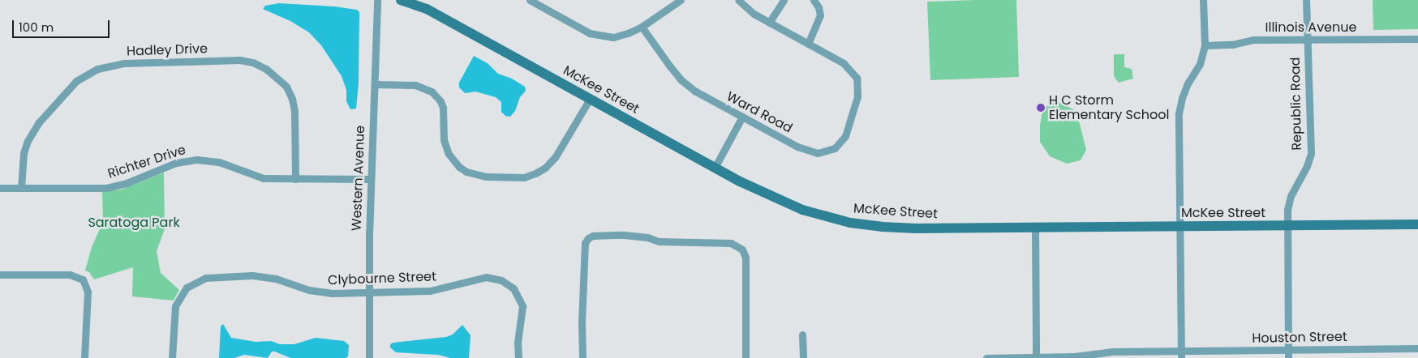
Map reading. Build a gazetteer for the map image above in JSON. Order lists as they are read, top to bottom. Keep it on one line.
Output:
{"streets":{"street":["Illinois Avenue","Hadley Drive","McKee Street","Republic Road","Ward Road","Richter Drive","Western Avenue","Clybourne Street","Houston Street"]},"crossings":[["Illinois Avenue","Republic Road"],["Hadley Drive","Richter Drive"],["McKee Street","Republic Road"],["Republic Road","Houston Street"],["Richter Drive","Western Avenue"],["Western Avenue","Clybourne Street"]],"parks":["Saratoga Park"],"places":["H C Storm Elementary School"],"scale_bar":"100 m"}
